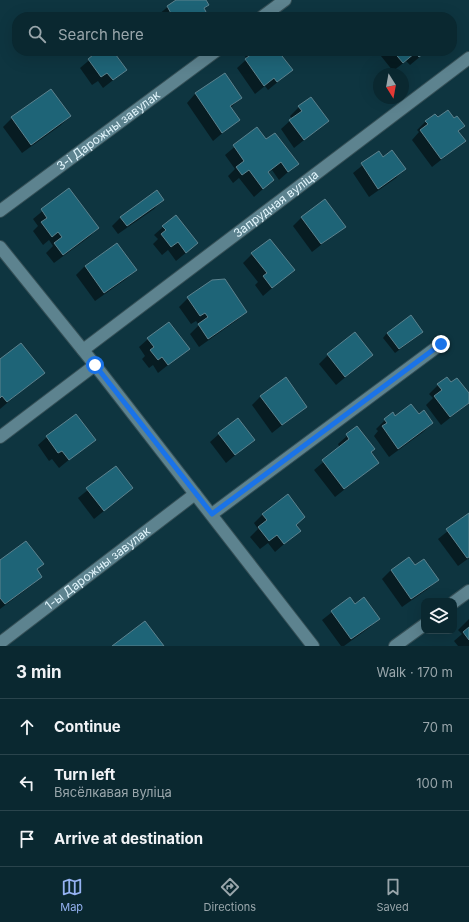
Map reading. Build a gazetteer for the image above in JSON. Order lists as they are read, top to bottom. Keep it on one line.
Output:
{"streets":{"street":["3-і Дарожны завулак","Запрудная вуліца","1-ы Дарожны завулак"]},"north":"bottom","page":{"search":"Search here","heading":["3 min","Walk · 170 m"],"list":[["Continue","70 m"],["Turn left","Вясёлкавая вуліца","100 m"],"Arrive at destination"],"nav":["Map","Directions","Saved"]}}
